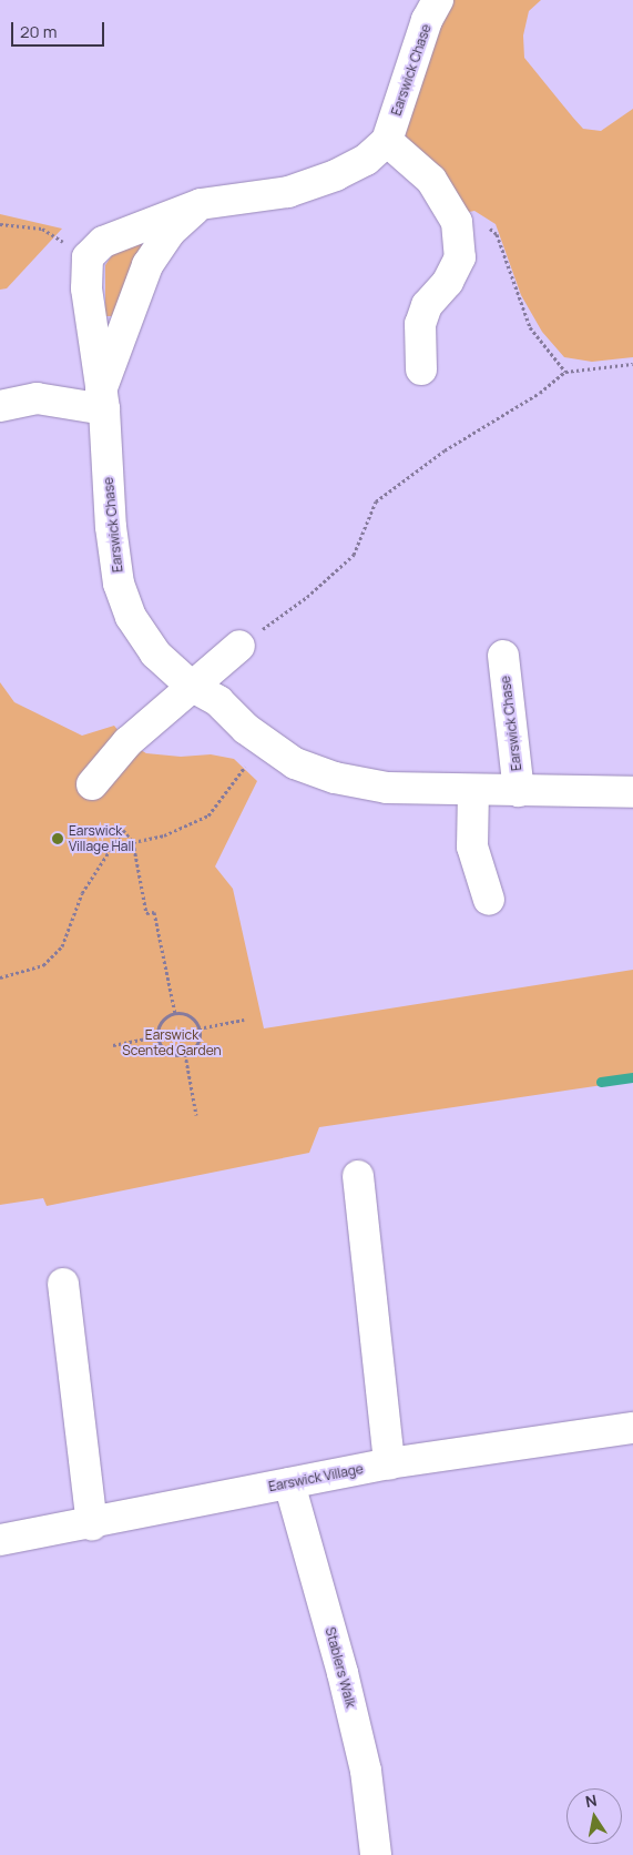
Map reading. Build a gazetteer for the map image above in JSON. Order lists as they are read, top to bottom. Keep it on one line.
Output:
{"streets":{"street":["Earswick Chase","Earswick Village","Stablers Walk"]},"crossings":[["Earswick Village","Stablers Walk"]],"parks":["Earswick Scented Garden"],"places":["Earswick Village Hall"],"scale_bar":"20 m","north":"top"}
